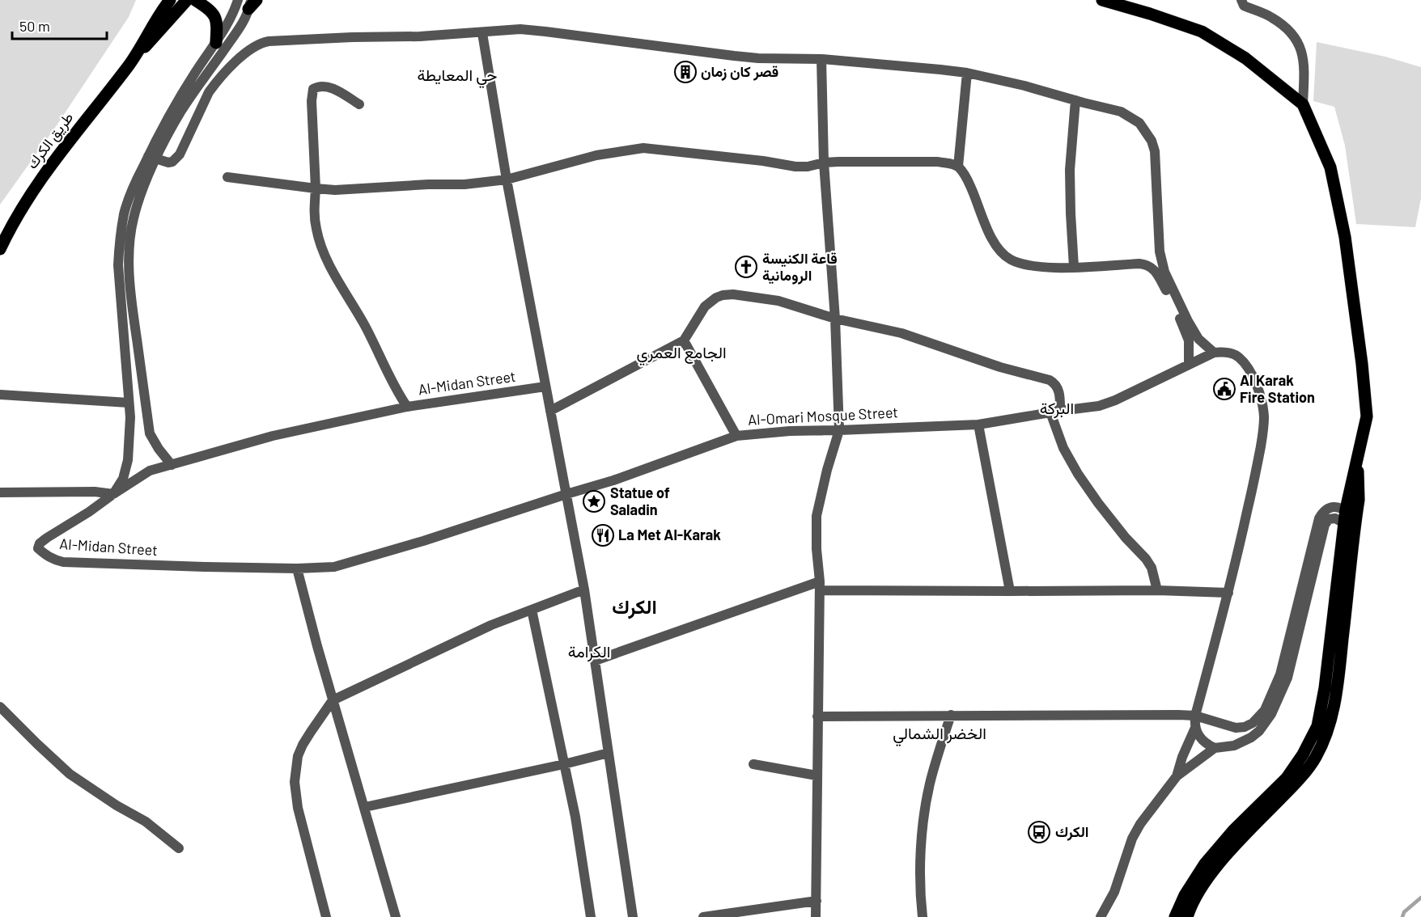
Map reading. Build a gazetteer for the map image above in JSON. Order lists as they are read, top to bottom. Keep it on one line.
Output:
{"streets":{"main road":["طريق الكرك"],"street":["AI-Midan Street","AI-Omari Mosque Street"]},"crossings":[["AI-Midan Street","AI-Omari Mosque Street"]],"districts":["حي المعايطة","الجامع العمري","البركة","الكرك","الكرامة","الخضر الشمالي"],"places":{"building":["قصر كان زمان"],"church":["قاعة الكنيسة الرومانية"],"public building":["Al Karak Fire Station"],"place":["Statue of Saladin"],"restaurant":["La Met Al-Karak"],"bus stop":["الكرك"]},"scale_bar":"50 m"}
